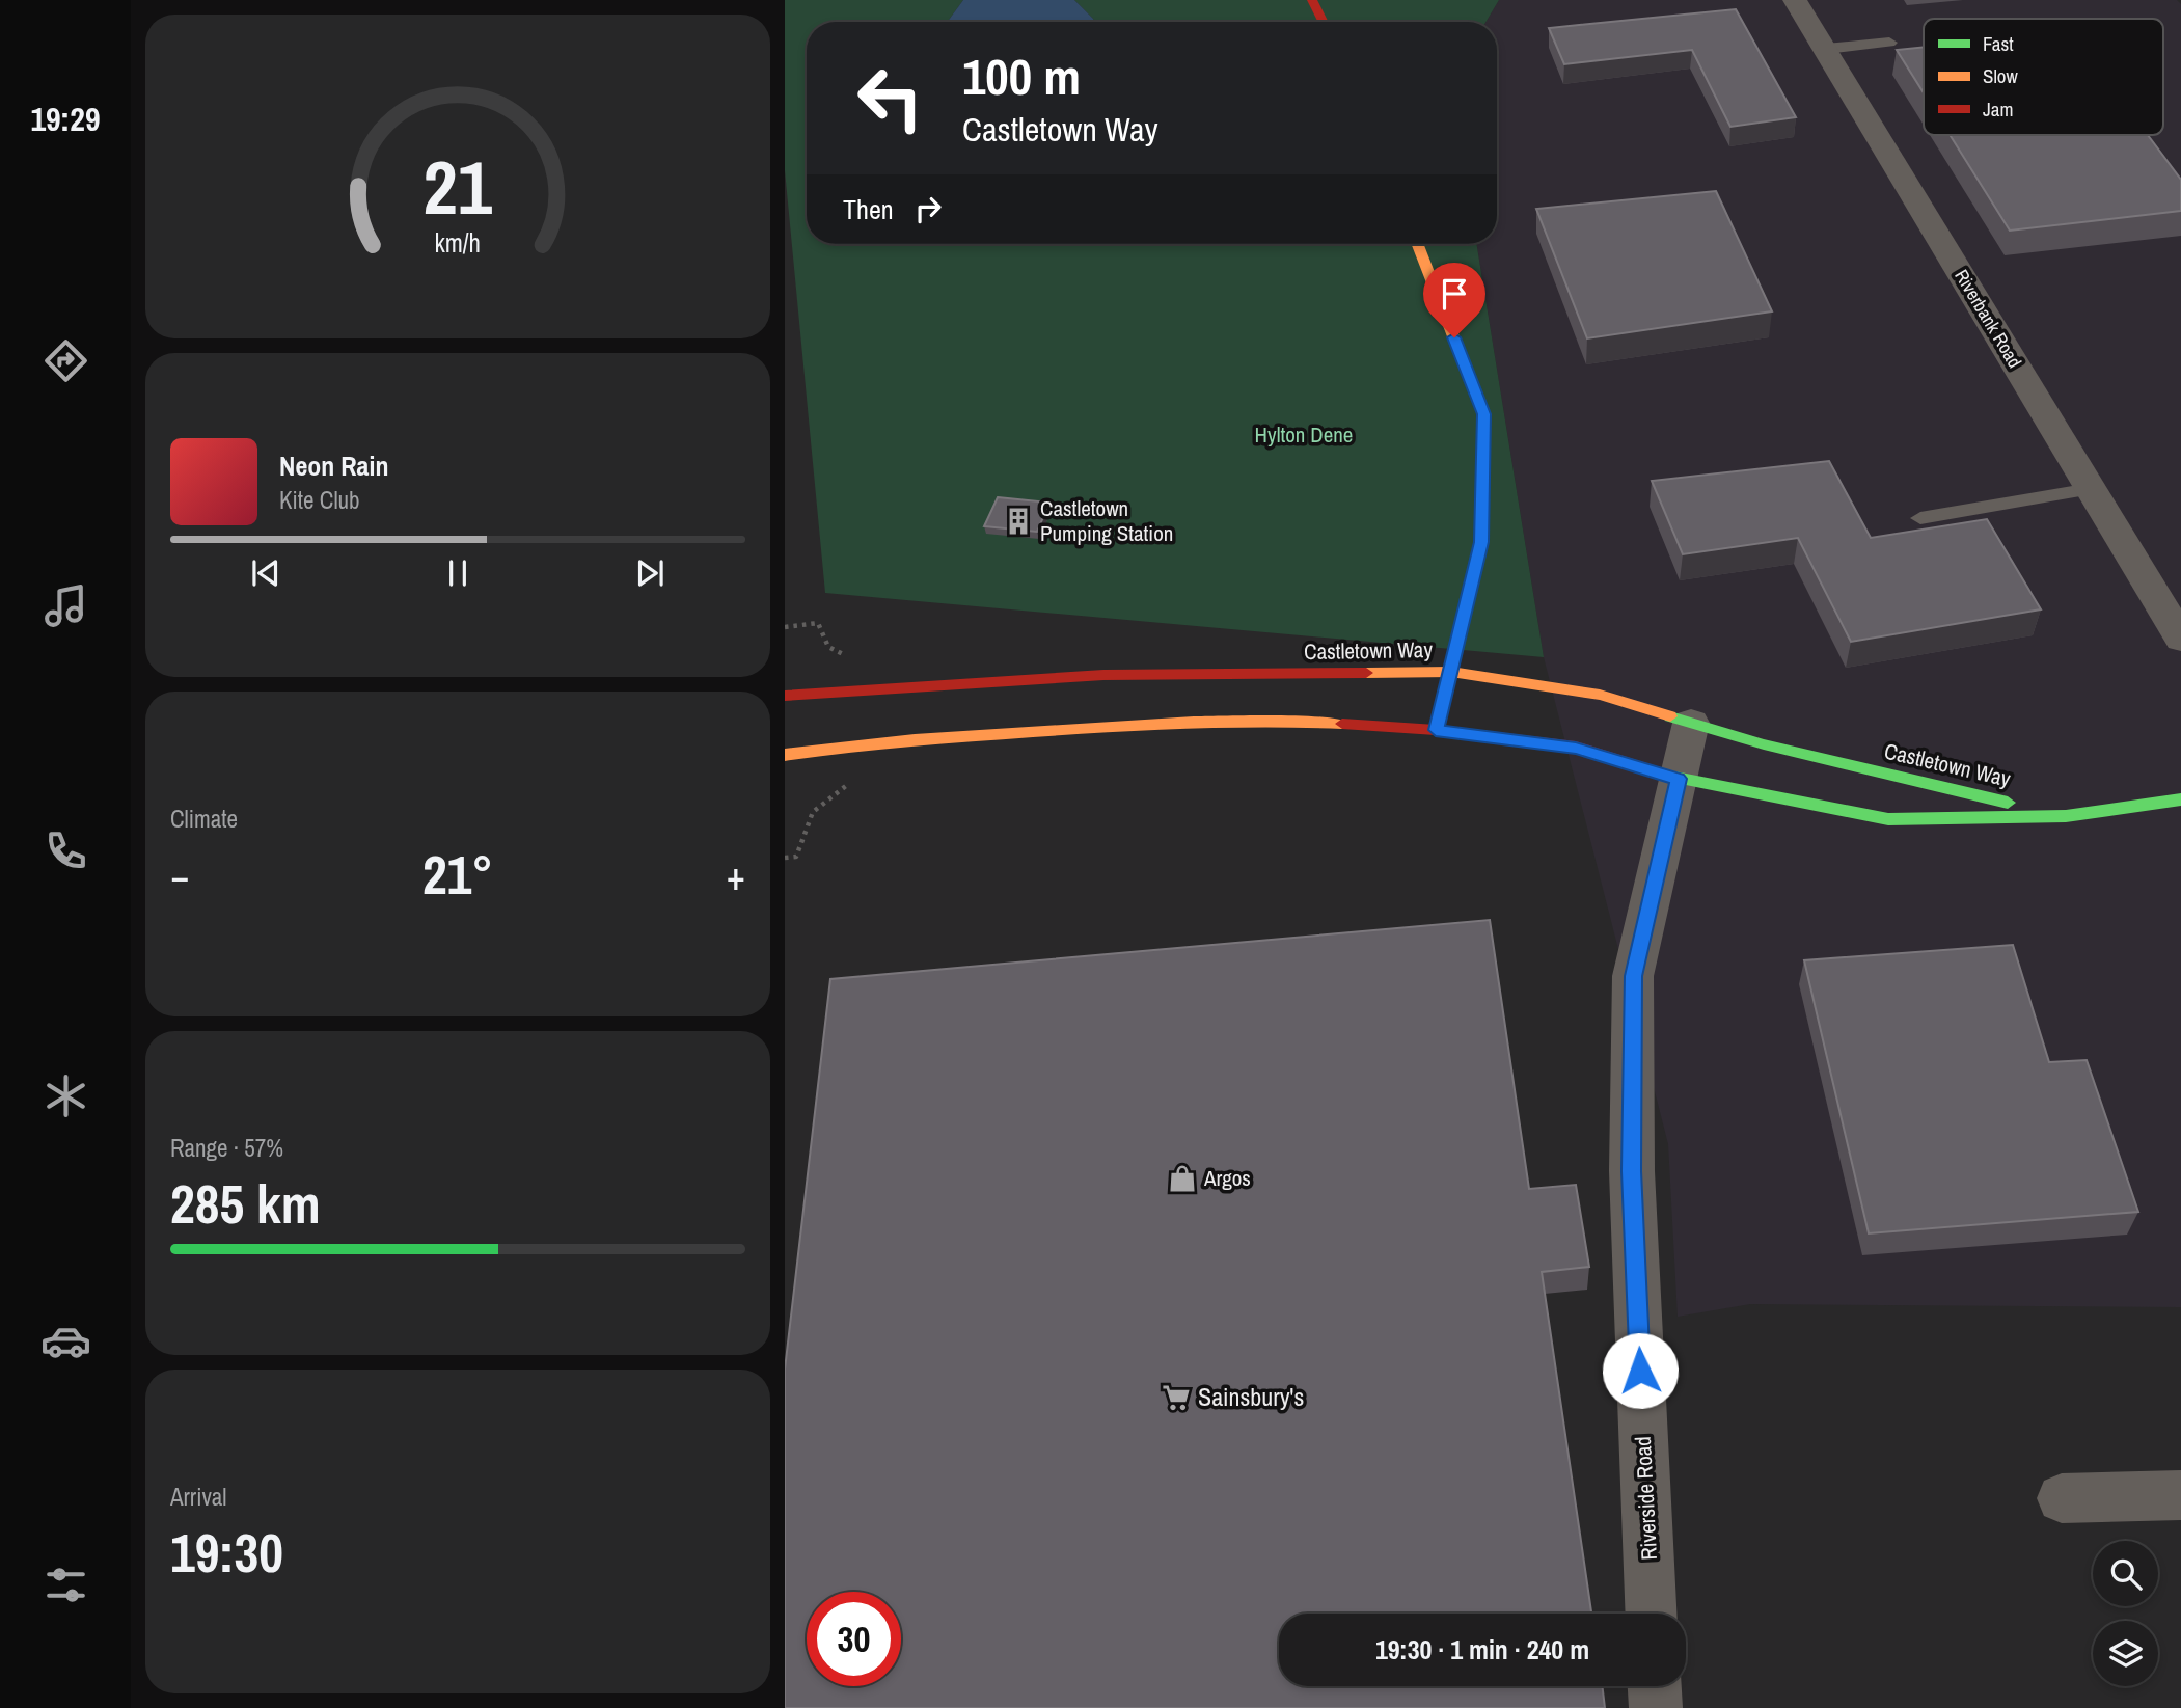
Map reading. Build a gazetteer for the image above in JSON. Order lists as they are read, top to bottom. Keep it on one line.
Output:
{"streets":{"street":["Riverbank Road","Castletown Way","Riverside Road"]},"crossings":[["Castletown Way","Riverside Road"]],"parks":["Hylton Dene"],"places":{"building":["Castletown Pumping Station"],"shop":["Argos"],"supermarket":["Sainsbury's"]},"legend":["Fast","Slow","Jam"],"page":{"tabs":"19:29","turn":["100 m","Castletown Way"],"then":"Then","song":["Neon Rain","Kite Club"],"tile":["Climate",["Range · 57%","285 km"],["Arrival","19:30"]],"heat":["−","21°","+"],"limit":"30","trip":"19:30 · 1 min · 240 m","gauge":["21","km/h"]}}
